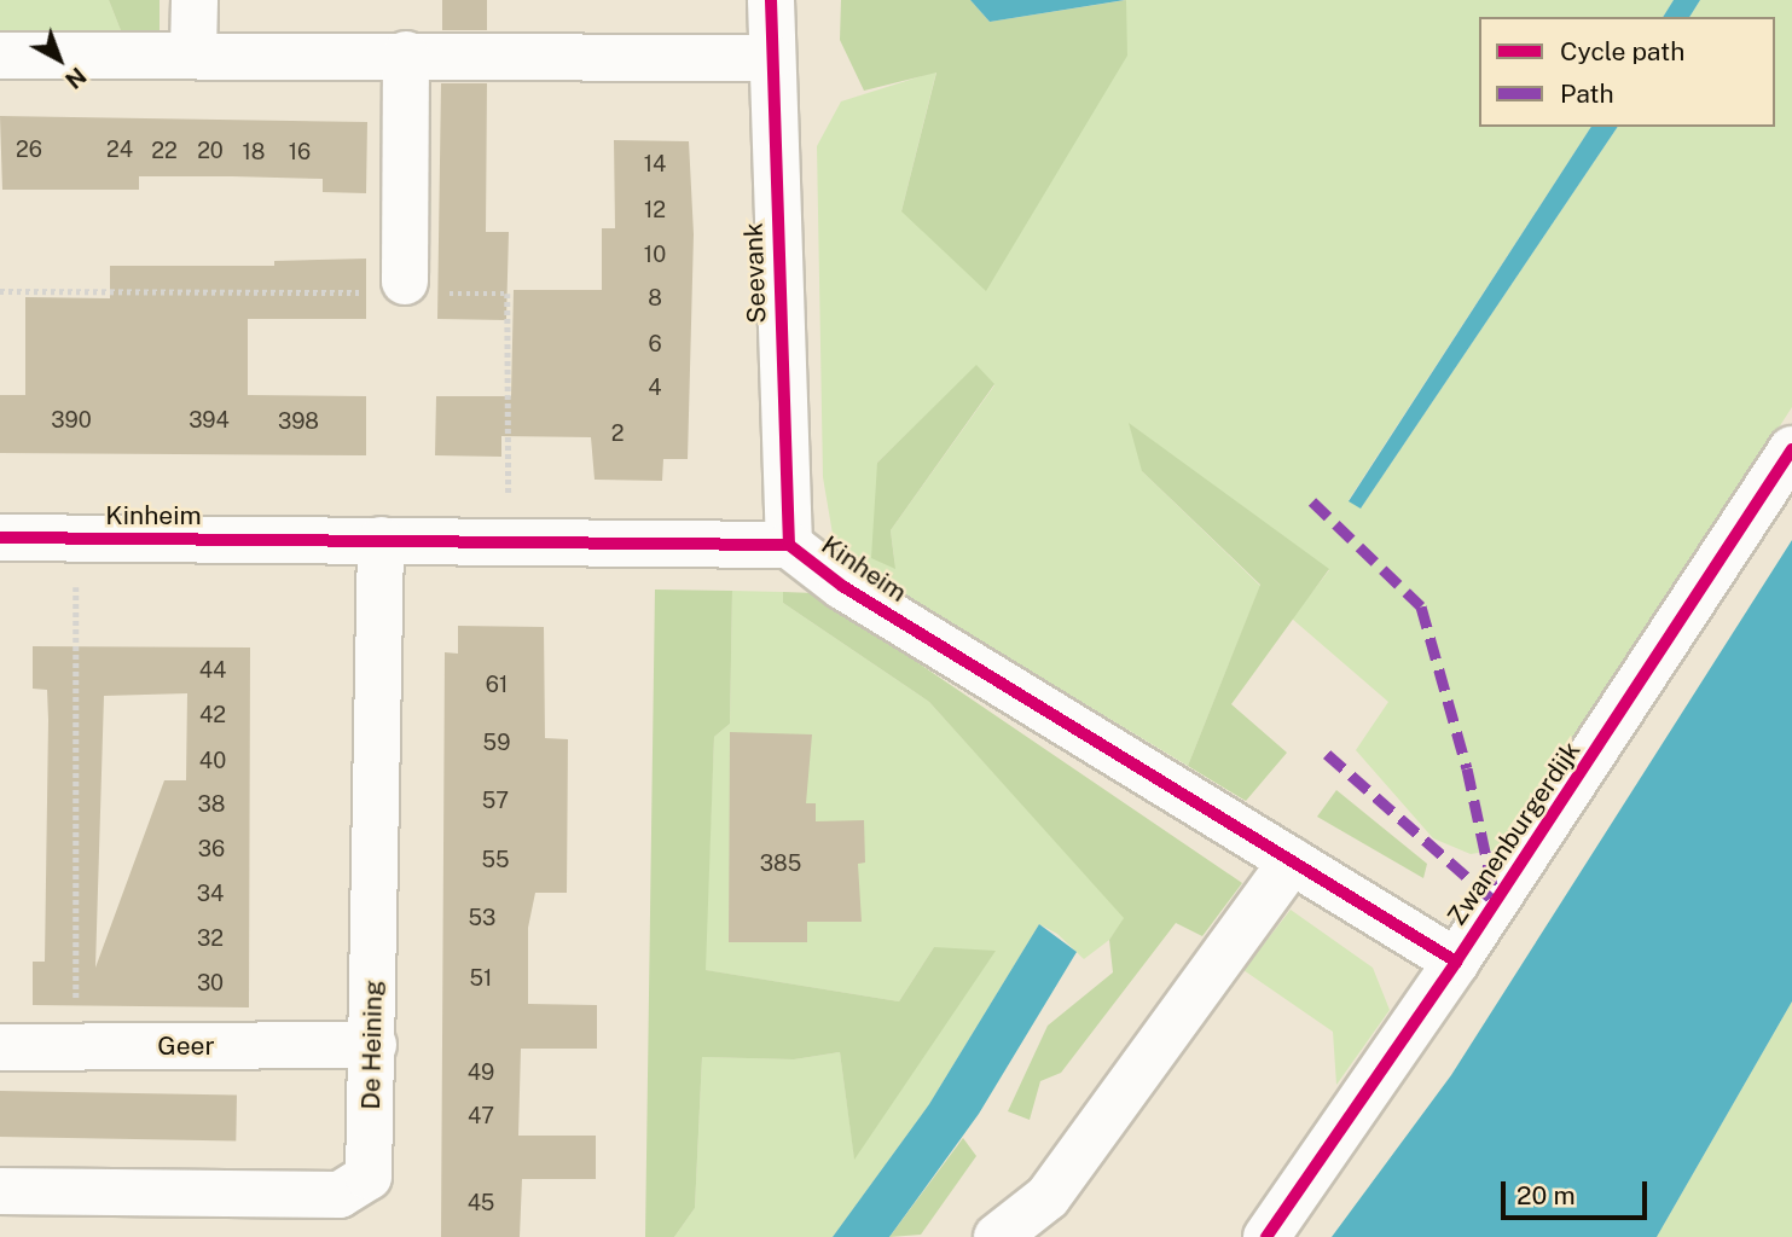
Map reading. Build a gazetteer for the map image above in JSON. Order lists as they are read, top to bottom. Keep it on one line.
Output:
{"streets":{"street":["Seevank","Kinheim","Zwanenburgerdijk","De Heining","Geer"]},"crossings":[["Seevank","Kinheim"],["Kinheim","Zwanenburgerdijk"],["Kinheim","De Heining"],["De Heining","Geer"]],"house_numbers":["26","24","22","20","18","16","14","12","10","8","6","4","390","394","398","2","44","61","42","59","40","57","38","36","55","385","34","53","32","51","30","49","47","45"],"legend":["Cycle path","Path"],"scale_bar":"20 m","north":"bottom right"}
